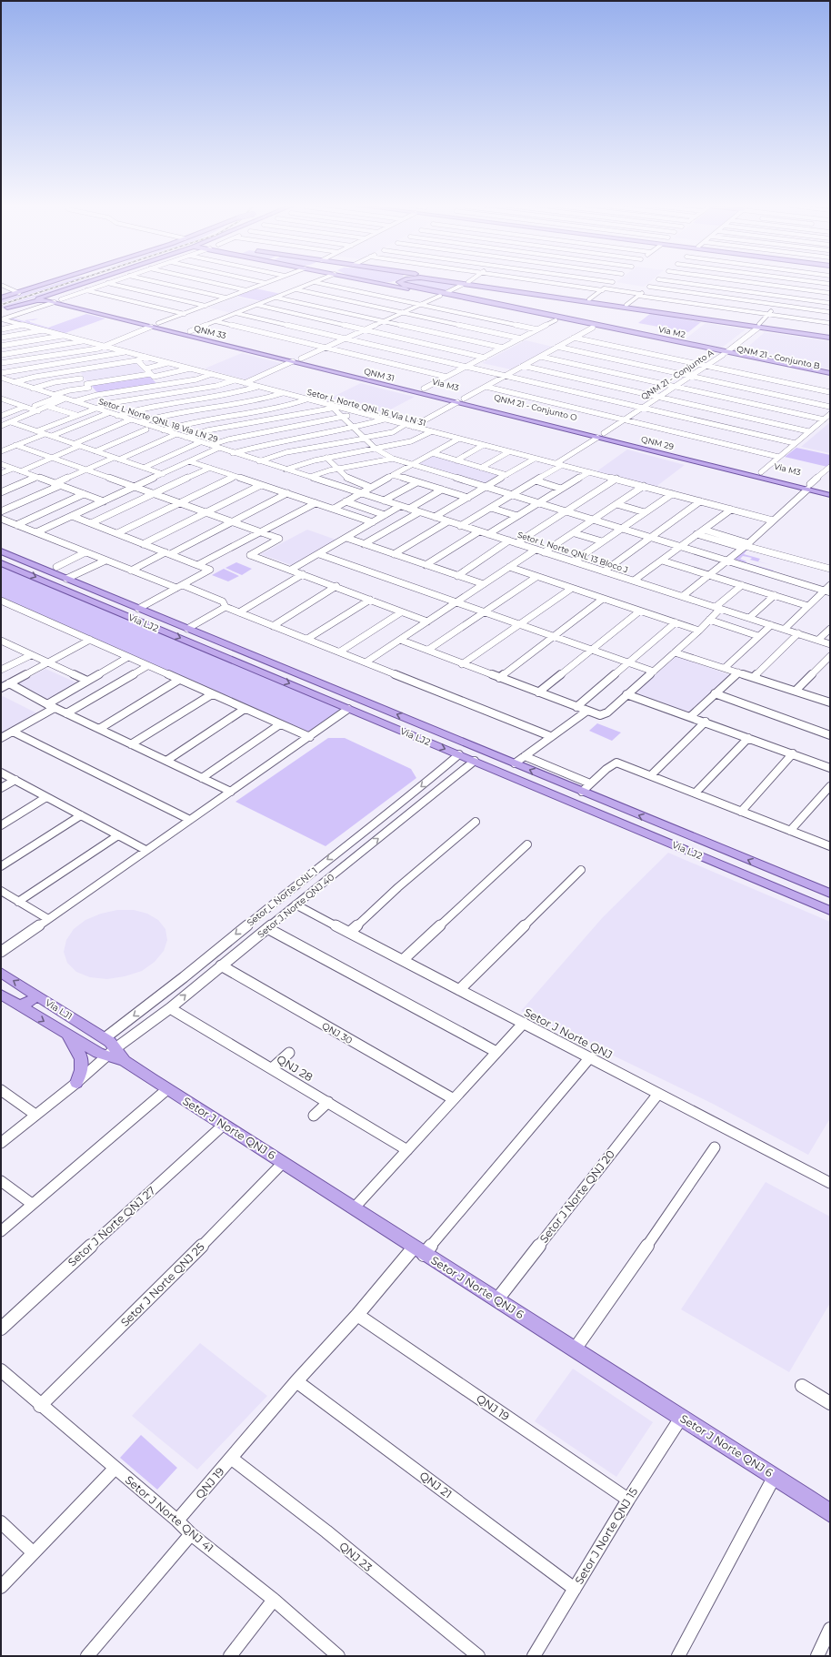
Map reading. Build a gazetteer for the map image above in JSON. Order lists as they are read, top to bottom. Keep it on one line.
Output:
{"streets":{"main road":["QNM 33","Via M2","QNM 21 - Conjunto B","QNM 31","Via M3","QNM 21 - Conjunto O","QNM 29","Via LJ2","Via LJ1","Setor J Norte QNJ 6"],"street":["QNM 21 - Conjunto A","Setor L Norte QNL 16 Via LN 31","Setor L Norte QNL 18 Via LN 29","Setor L Norte QNL 13 Bloco J","Setor L Norte CNL 1","Setor J Norte QNJ 40","QNJ 30","Setor J Norte QNJ","QNJ 28","Setor J Norte QNJ 20","Setor J Norte QNJ 27","Setor J Norte QNJ 25","QNJ 19","QNJ 21","Setor J Norte QNJ 41","Setor J Norte QNJ 15","QNJ 23"]},"crossings":[["QNM 33","QNM 31"],["Via M2","QNM 21 - Conjunto B"],["Via M2","QNM 21 - Conjunto A"],["QNM 21 - Conjunto B","QNM 21 - Conjunto A"],["QNM 31","Via M3"],["QNM 31","QNM 21 - Conjunto O"],["QNM 21 - Conjunto A","Setor L Norte QNL 16 Via LN 31"],["QNM 21 - Conjunto A","QNM 21 - Conjunto O"],["QNM 21 - Conjunto A","QNM 29"],["QNM 21 - Conjunto A","Setor L Norte QNL 13 Bloco J"],["Via M3","QNM 21 - Conjunto O"],["Via M3","QNM 29"],["QNM 21 - Conjunto O","QNM 29"],["Setor L Norte QNL 18 Via LN 29","Setor L Norte QNL 13 Bloco J"],["Via LJ2","Setor L Norte CNL 1"],["Via LJ2","Setor J Norte QNJ 40"],["Setor L Norte CNL 1","Via LJ1"],["Setor L Norte CNL 1","Setor J Norte QNJ"],["Setor L Norte CNL 1","QNJ 28"],["Setor J Norte QNJ 40","Via LJ1"],["Setor J Norte QNJ 40","QNJ 30"],["Setor J Norte QNJ 40","Setor J Norte QNJ"],["Setor J Norte QNJ 40","QNJ 28"],["Setor J Norte QNJ 40","Setor J Norte QNJ 6"],["Via LJ1","Setor J Norte QNJ 6"],["Setor J Norte QNJ","Setor J Norte QNJ 20"],["Setor J Norte QNJ","QNJ 19"],["Setor J Norte QNJ 6","Setor J Norte QNJ 20"],["Setor J Norte QNJ 6","Setor J Norte QNJ 27"],["Setor J Norte QNJ 6","Setor J Norte QNJ 25"],["Setor J Norte QNJ 6","QNJ 19"],["Setor J Norte QNJ 6","Setor J Norte QNJ 15"],["Setor J Norte QNJ 25","Setor J Norte QNJ 41"],["QNJ 19","QNJ 21"],["QNJ 19","Setor J Norte QNJ 41"],["QNJ 19","Setor J Norte QNJ 15"],["QNJ 19","QNJ 23"],["QNJ 21","Setor J Norte QNJ 15"]]}
